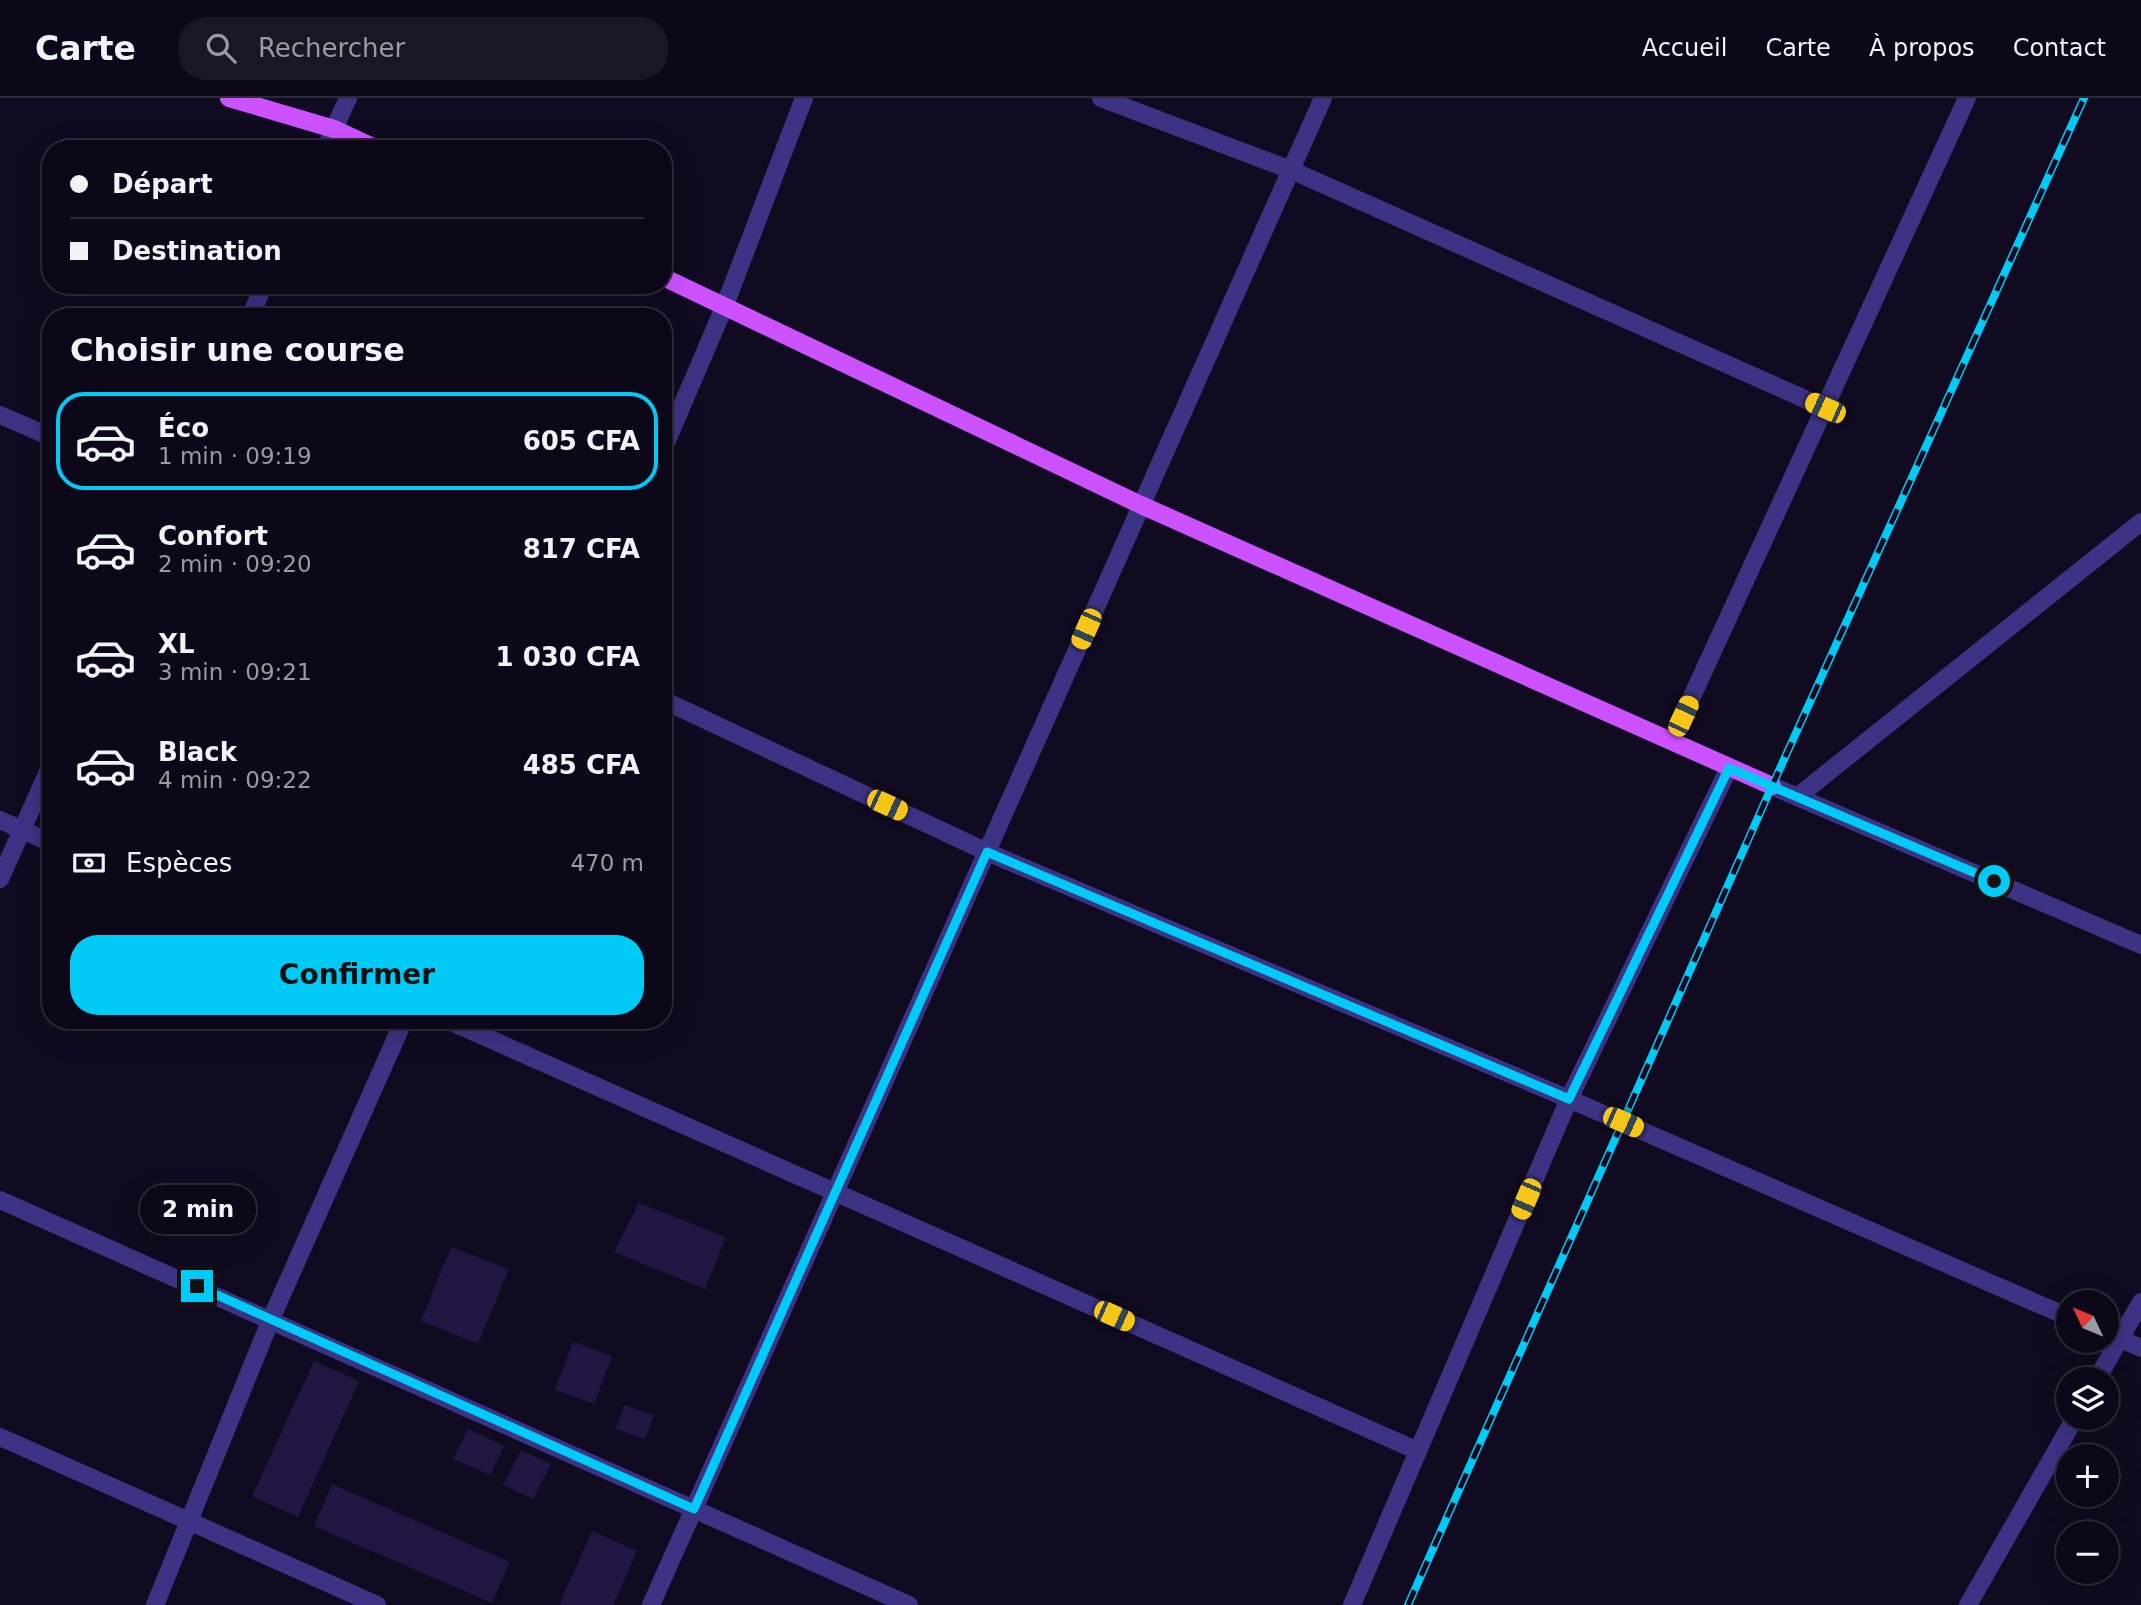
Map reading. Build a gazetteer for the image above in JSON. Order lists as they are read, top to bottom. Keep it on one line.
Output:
{"north":"top left","page":{"header":"Carte","search":"Rechercher","nav":["Accueil","Carte","À propos","Contact"],"banner":["Départ","Destination"],"heading":"Choisir une course","list":[{"name":"Éco","note":"1 min · 09:19","value":"605 CFA"},{"name":"Confort","note":"2 min · 09:20","value":"817 CFA"},{"name":"XL","note":"3 min · 09:21","value":"1 030 CFA"},{"name":"Black","note":"4 min · 09:22","value":"485 CFA"}],"pay":["Espèces","470 m"],"buttons":"Confirmer","bubble":"2 min","map_buttons":["+","−"]}}
